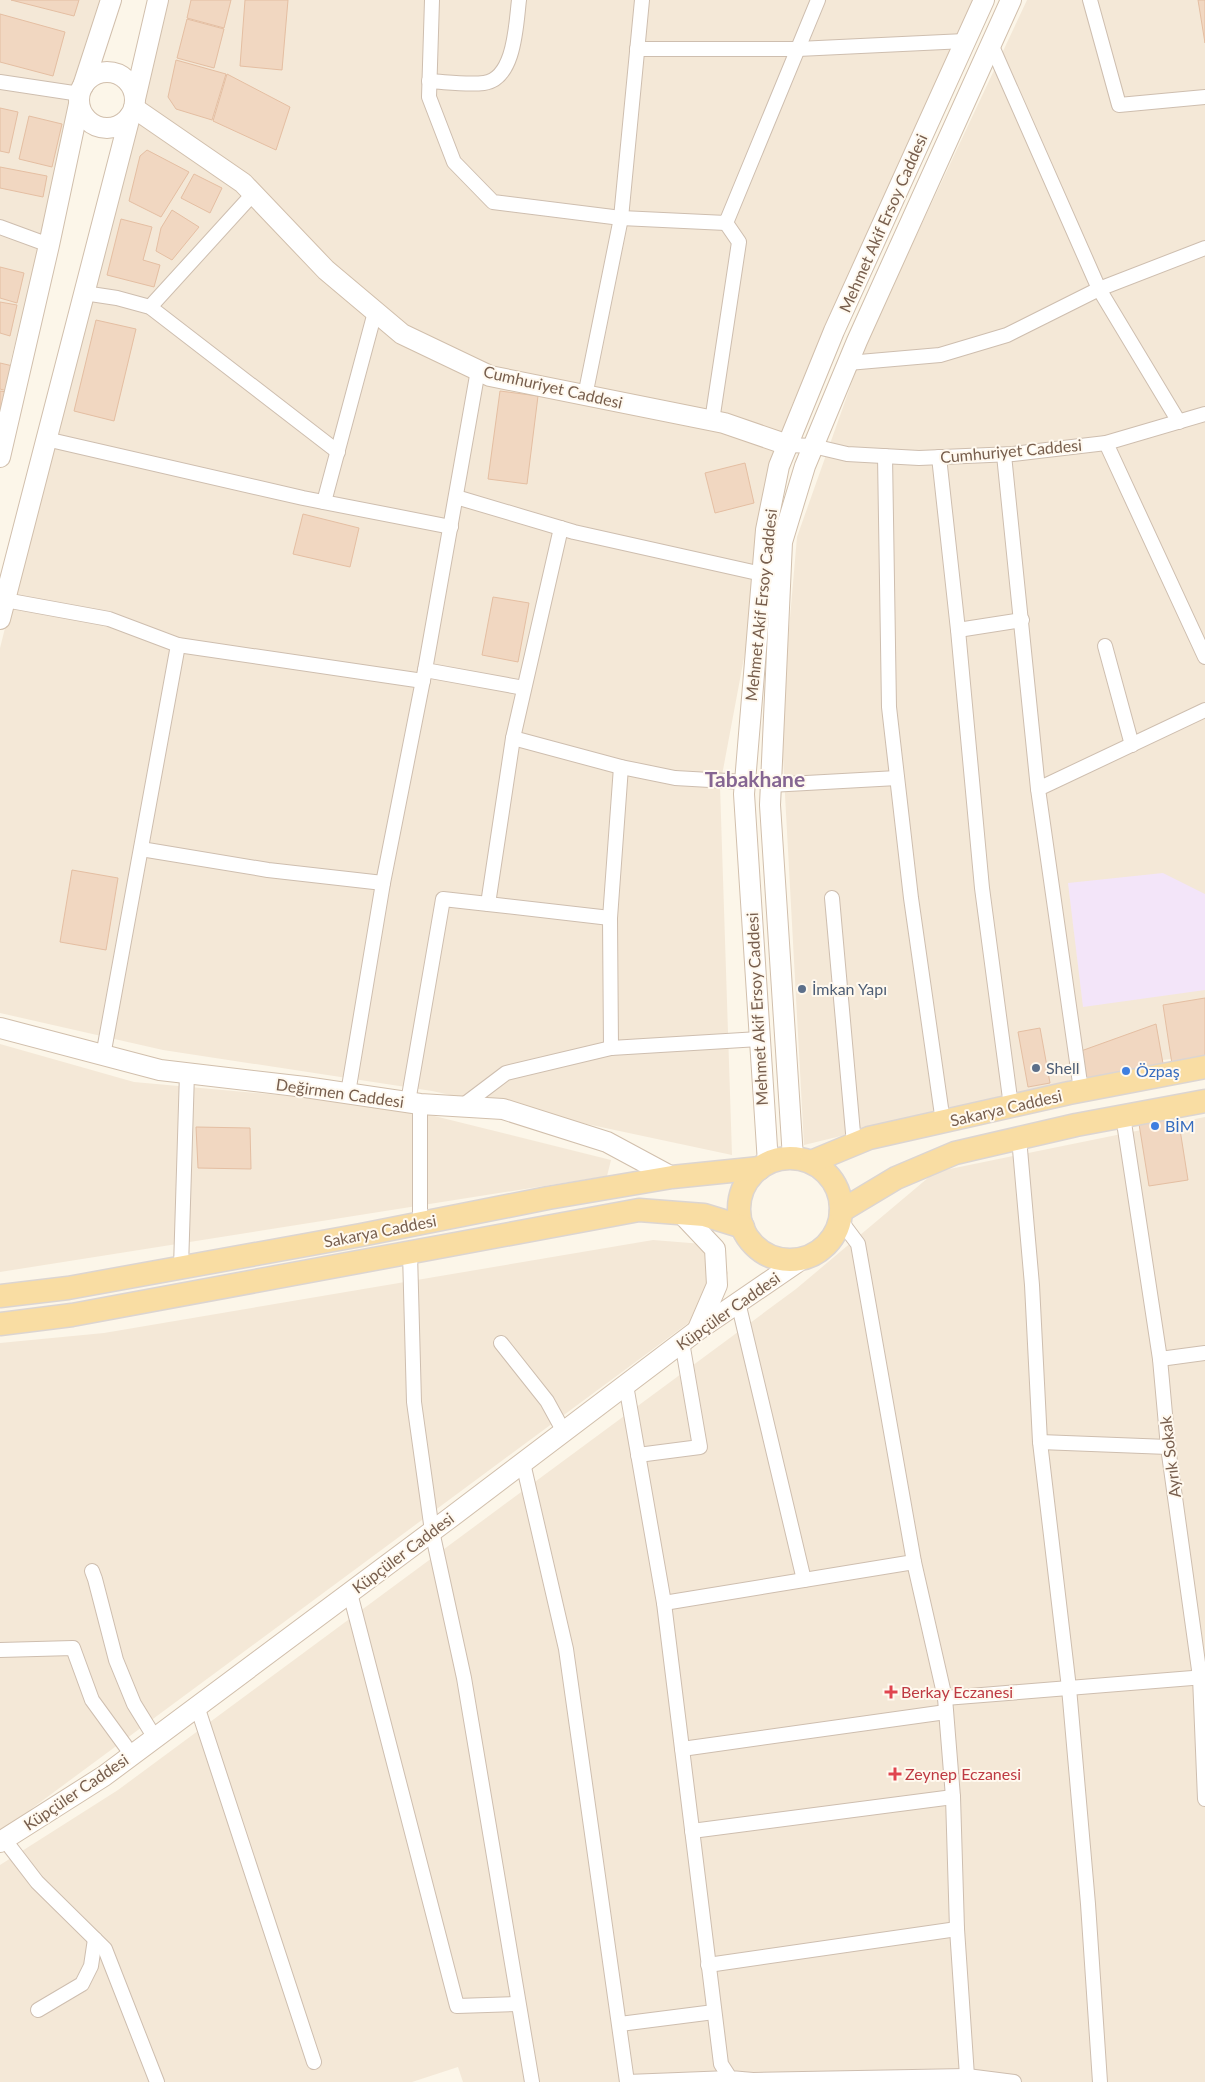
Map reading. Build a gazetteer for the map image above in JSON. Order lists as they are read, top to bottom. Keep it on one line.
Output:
{"streets":{"main road":["Sakarya Caddesi"],"street":["Mehmet Akif Ersoy Caddesi","Cumhuriyet Caddesi","Değirmen Caddesi","Küpçüler Caddesi","Ayrık Sokak"]},"crossings":[["Mehmet Akif Ersoy Caddesi","Cumhuriyet Caddesi"],["Mehmet Akif Ersoy Caddesi","Sakarya Caddesi"],["Mehmet Akif Ersoy Caddesi","Küpçüler Caddesi"],["Değirmen Caddesi","Sakarya Caddesi"],["Sakarya Caddesi","Küpçüler Caddesi"],["Sakarya Caddesi","Ayrık Sokak"]],"districts":["Tabakhane"],"places":{"other":["İmkan Yapı","Shell","Özpaş","BİM"],"health":["Berkay Eczanesi","Zeynep Eczanesi"]}}
